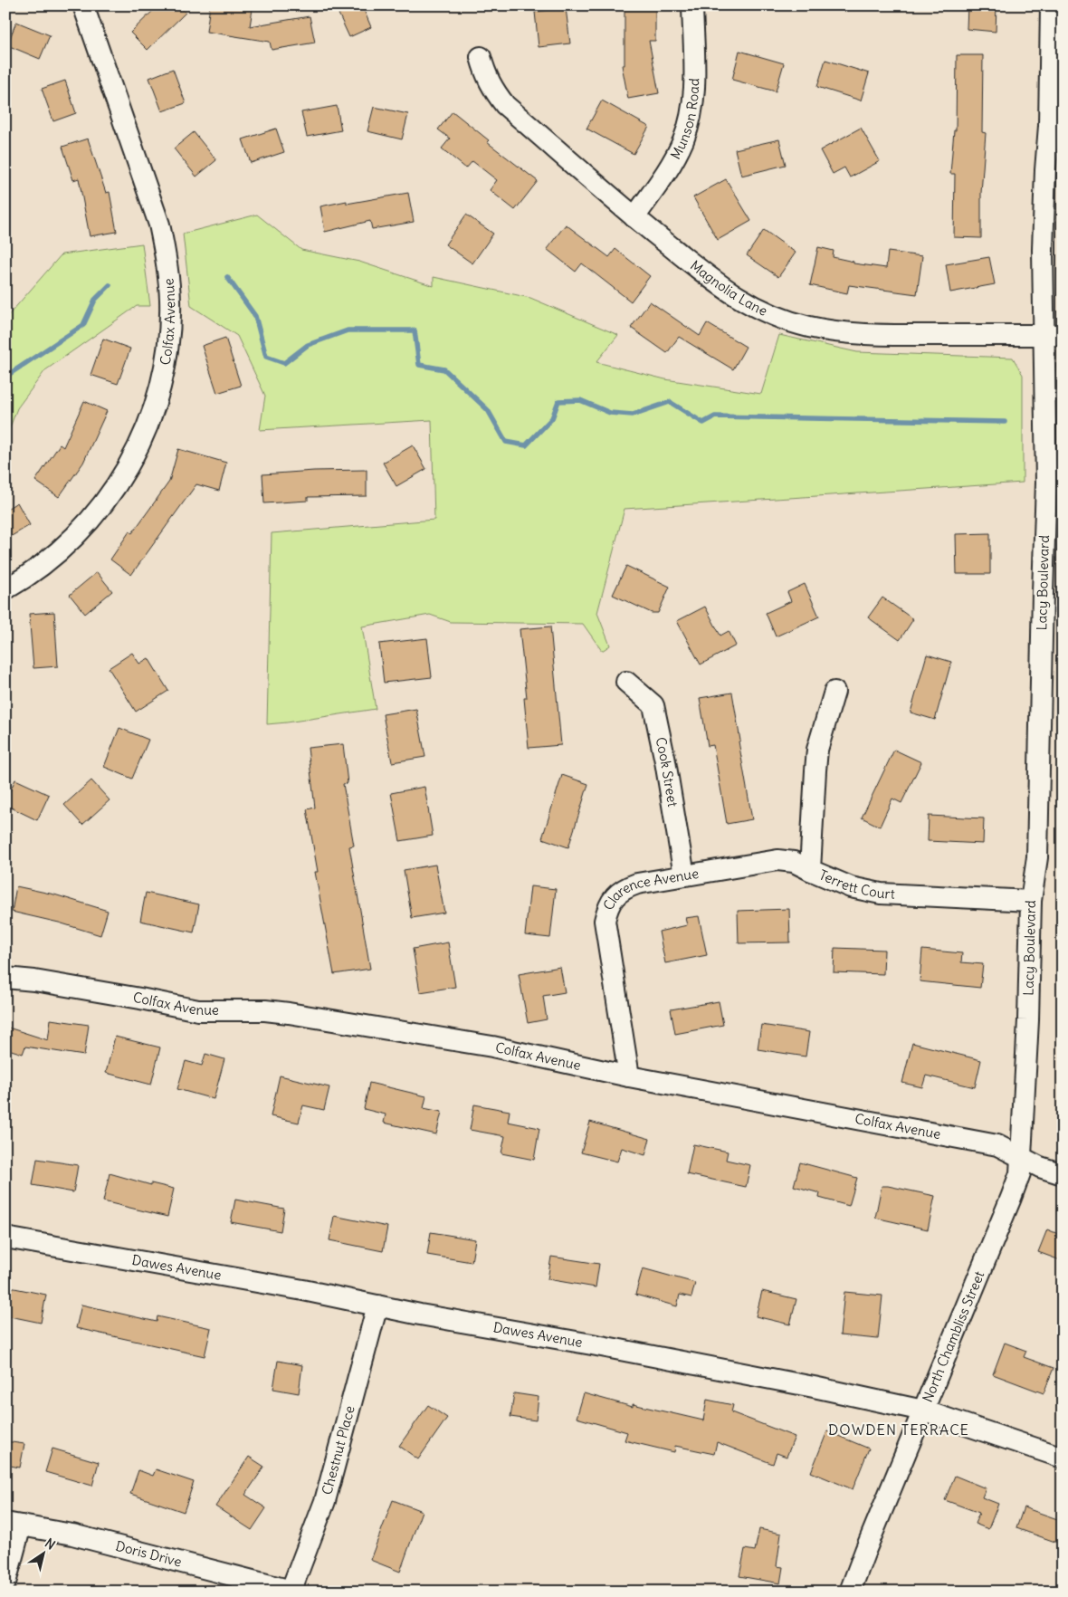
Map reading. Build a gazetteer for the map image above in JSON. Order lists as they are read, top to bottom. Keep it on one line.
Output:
{"streets":{"street":["Munson Road","Magnolia Lane","Colfax Avenue","Lacy Boulevard","Cook Street","Terrett Court","Clarence Avenue","Dawes Avenue","North Chambliss Street","Chestnut Place","Doris Drive"]},"crossings":[["Munson Road","Magnolia Lane"],["Magnolia Lane","Lacy Boulevard"],["Colfax Avenue","Lacy Boulevard"],["Colfax Avenue","Clarence Avenue"],["Colfax Avenue","North Chambliss Street"],["Lacy Boulevard","Terrett Court"],["Lacy Boulevard","North Chambliss Street"],["Cook Street","Clarence Avenue"],["Terrett Court","Clarence Avenue"],["Dawes Avenue","North Chambliss Street"],["Dawes Avenue","Chestnut Place"],["Chestnut Place","Doris Drive"]],"districts":["DOWDEN TERRACE"],"north":"top right"}
